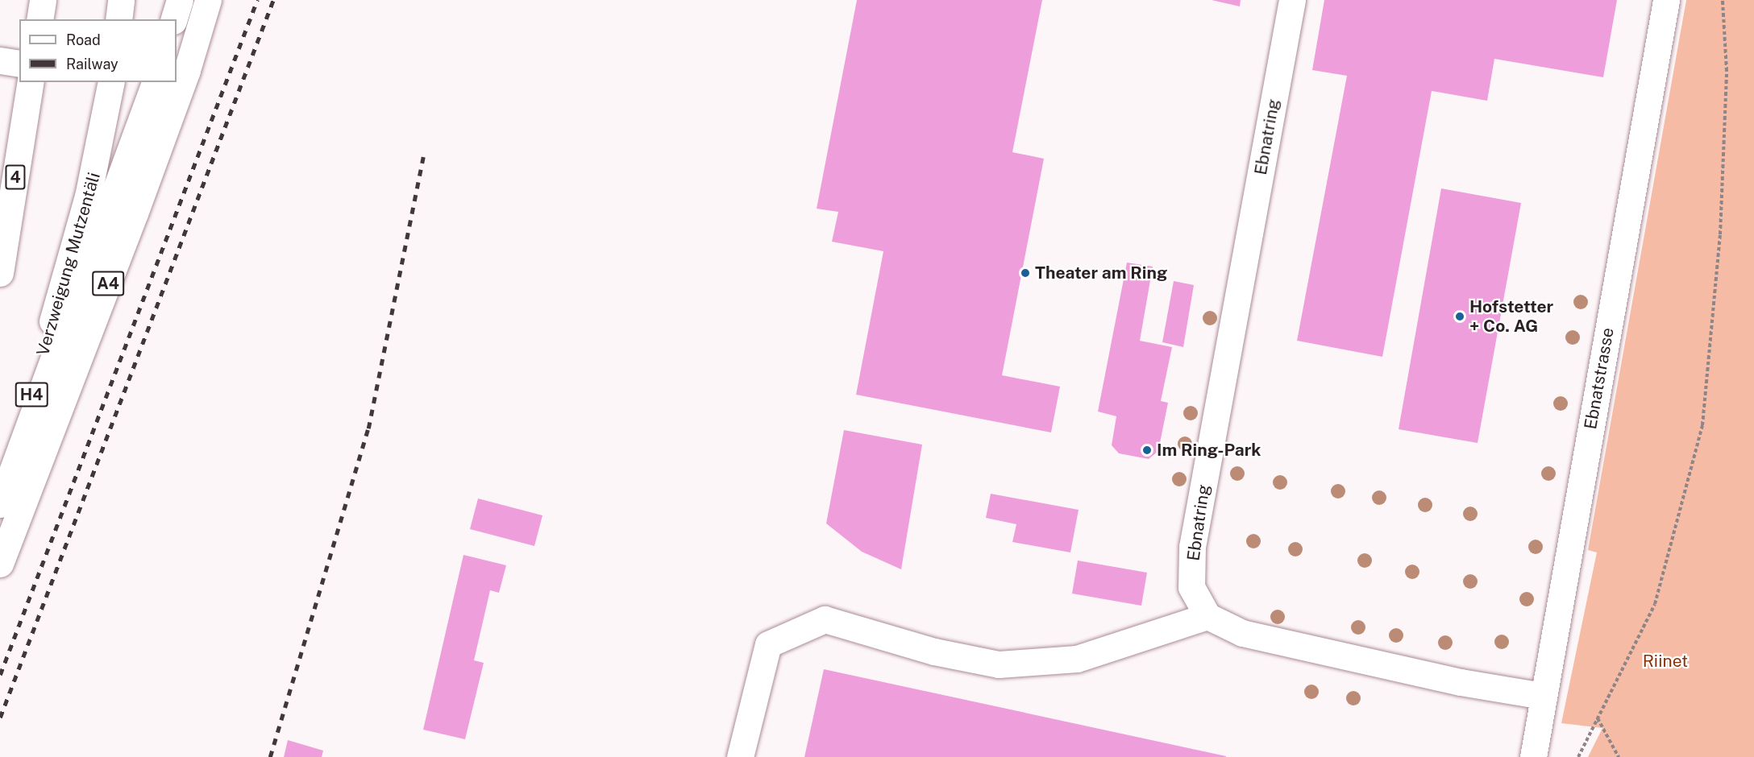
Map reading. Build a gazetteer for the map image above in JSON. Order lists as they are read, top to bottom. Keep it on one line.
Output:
{"streets":{"main road":["Ebnatring","4","Verzweigung Mutzentäli","A4","Ebnatstrasse","H4"]},"crossings":[["Verzweigung Mutzentäli","A4"]],"parks":["Riinet"],"places":["Theater am Ring","Hofstetter + Co. AG","Im Ring-Park"],"legend":["Road","Railway"]}
